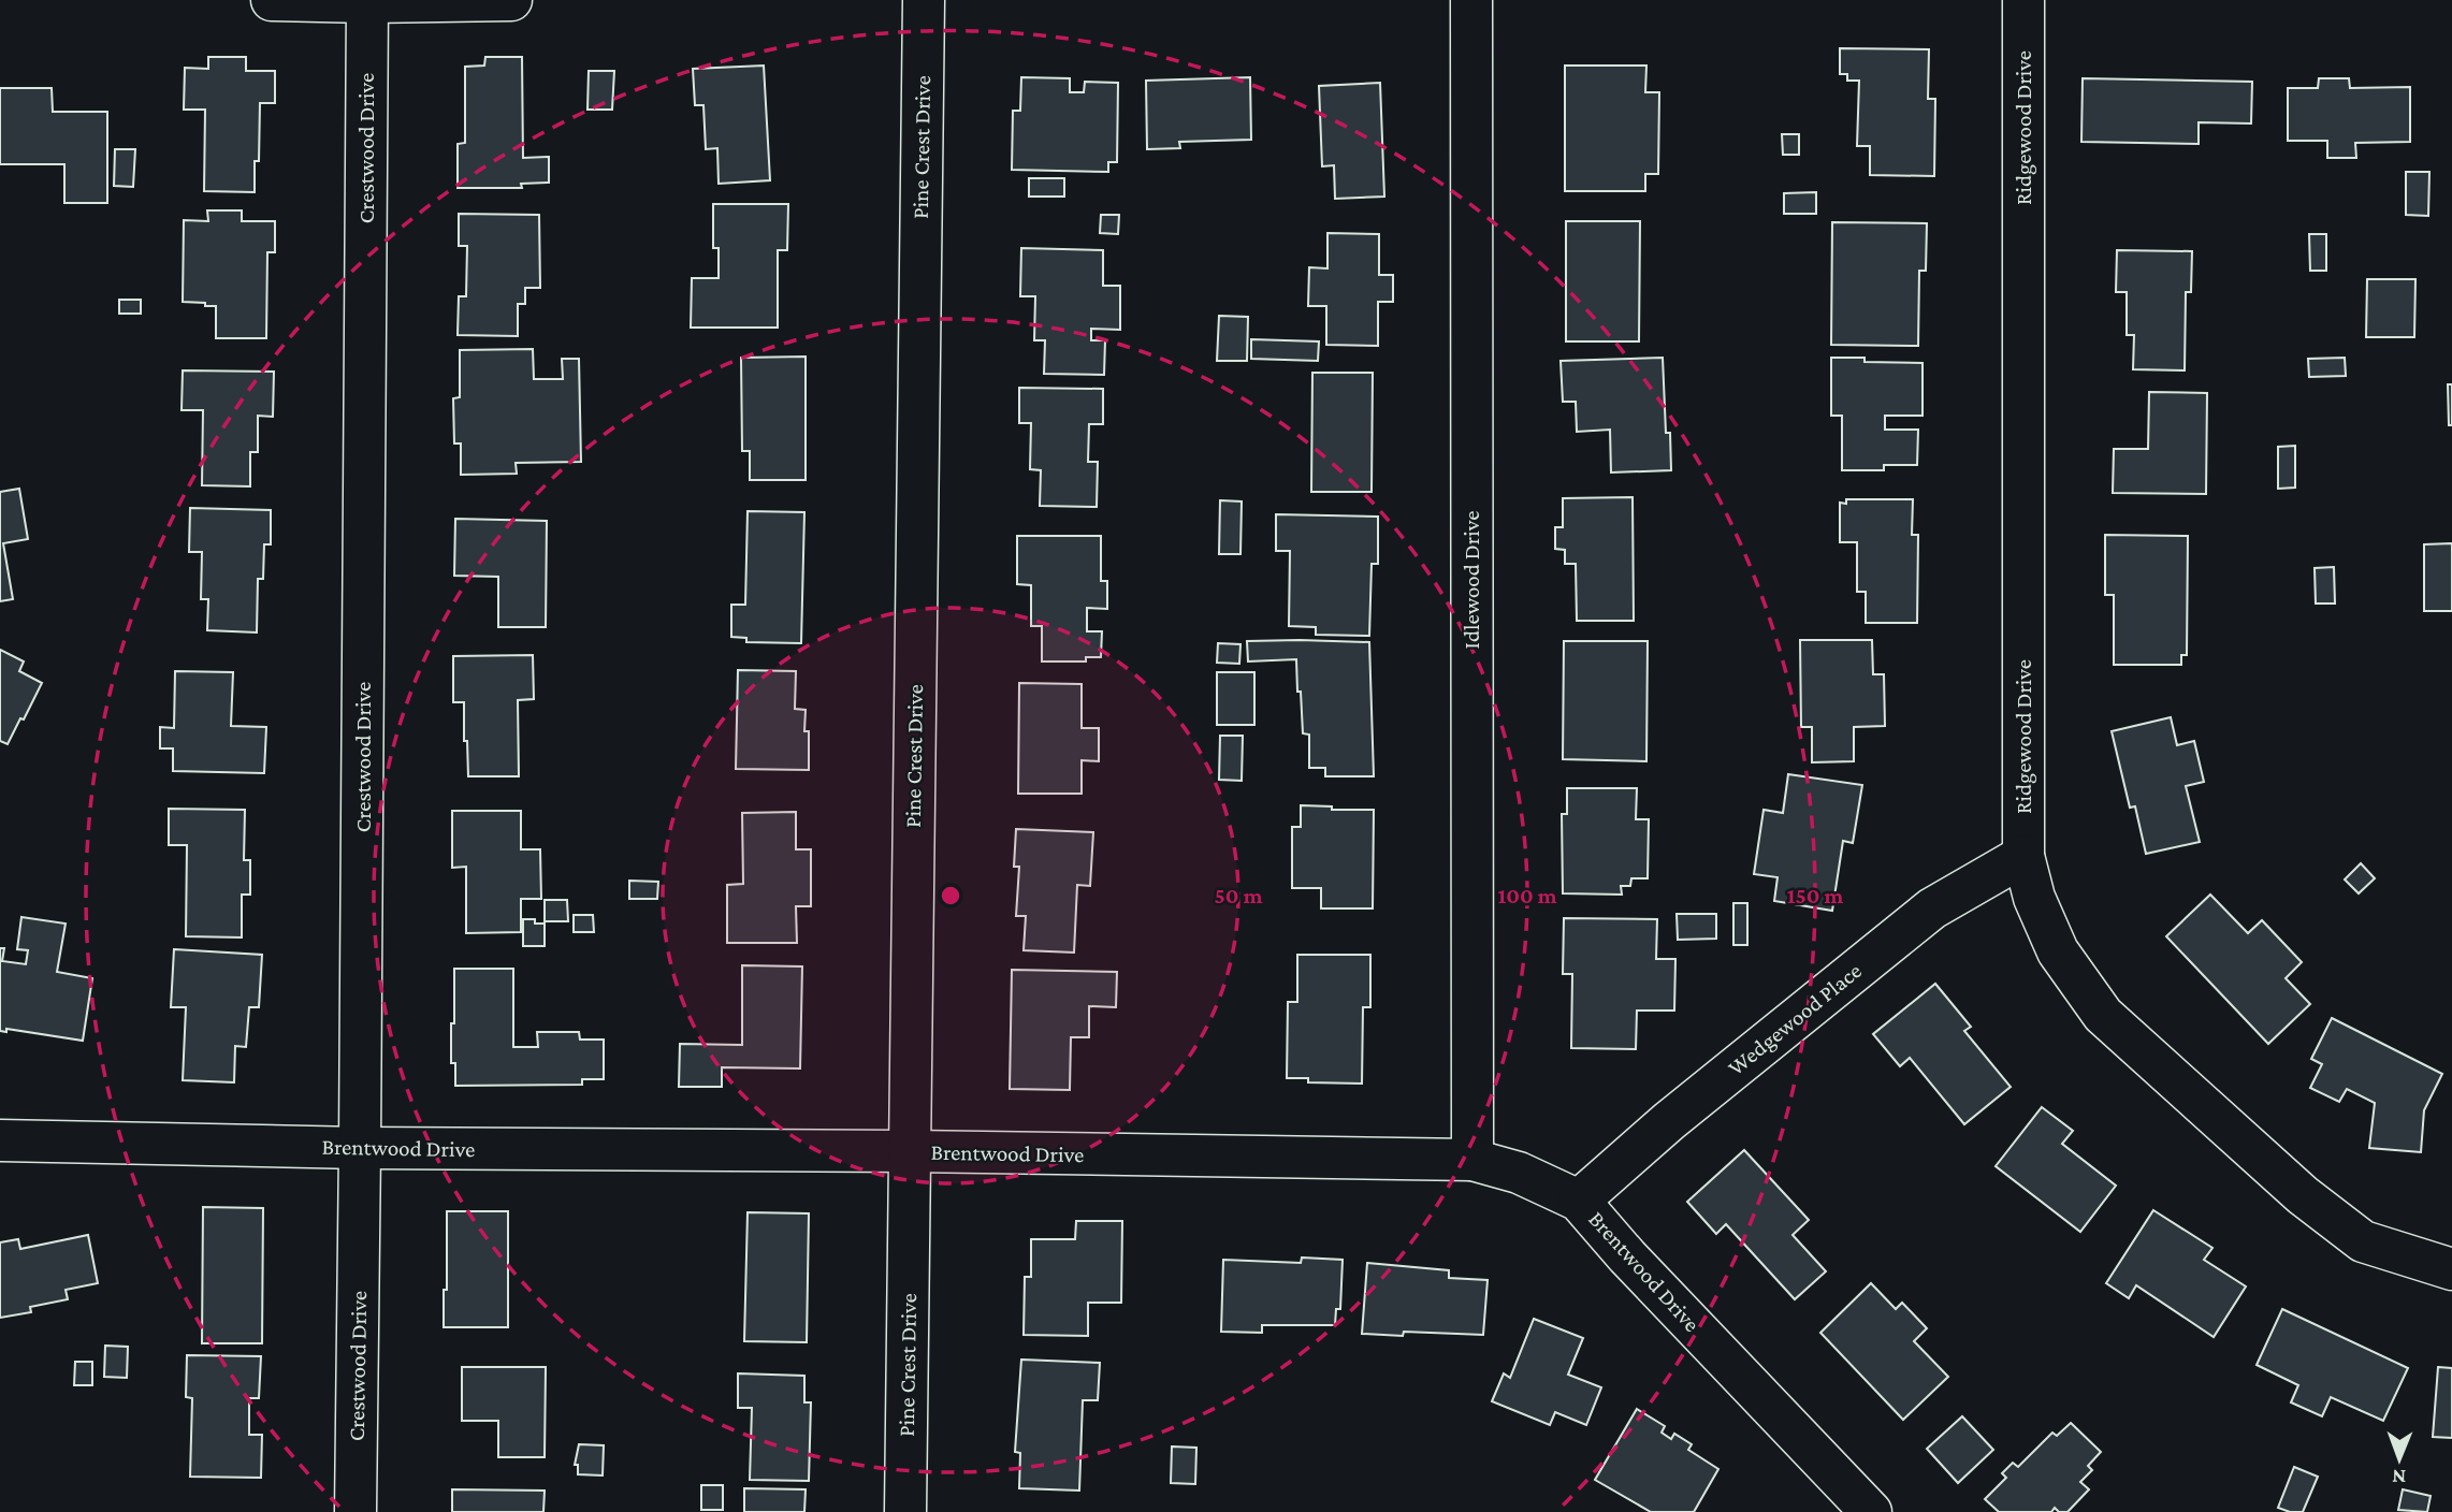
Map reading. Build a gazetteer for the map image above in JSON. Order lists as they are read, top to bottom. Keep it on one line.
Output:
{"streets":{"street":["Ridgewood Drive","Pine Crest Drive","Crestwood Drive","Idlewood Drive","Wedgewood Place","Brentwood Drive"]},"crossings":[["Ridgewood Drive","Wedgewood Place"],["Pine Crest Drive","Brentwood Drive"],["Crestwood Drive","Brentwood Drive"],["Idlewood Drive","Brentwood Drive"],["Wedgewood Place","Brentwood Drive"]],"north":"bottom","rings":["50 m","100 m","150 m"]}
